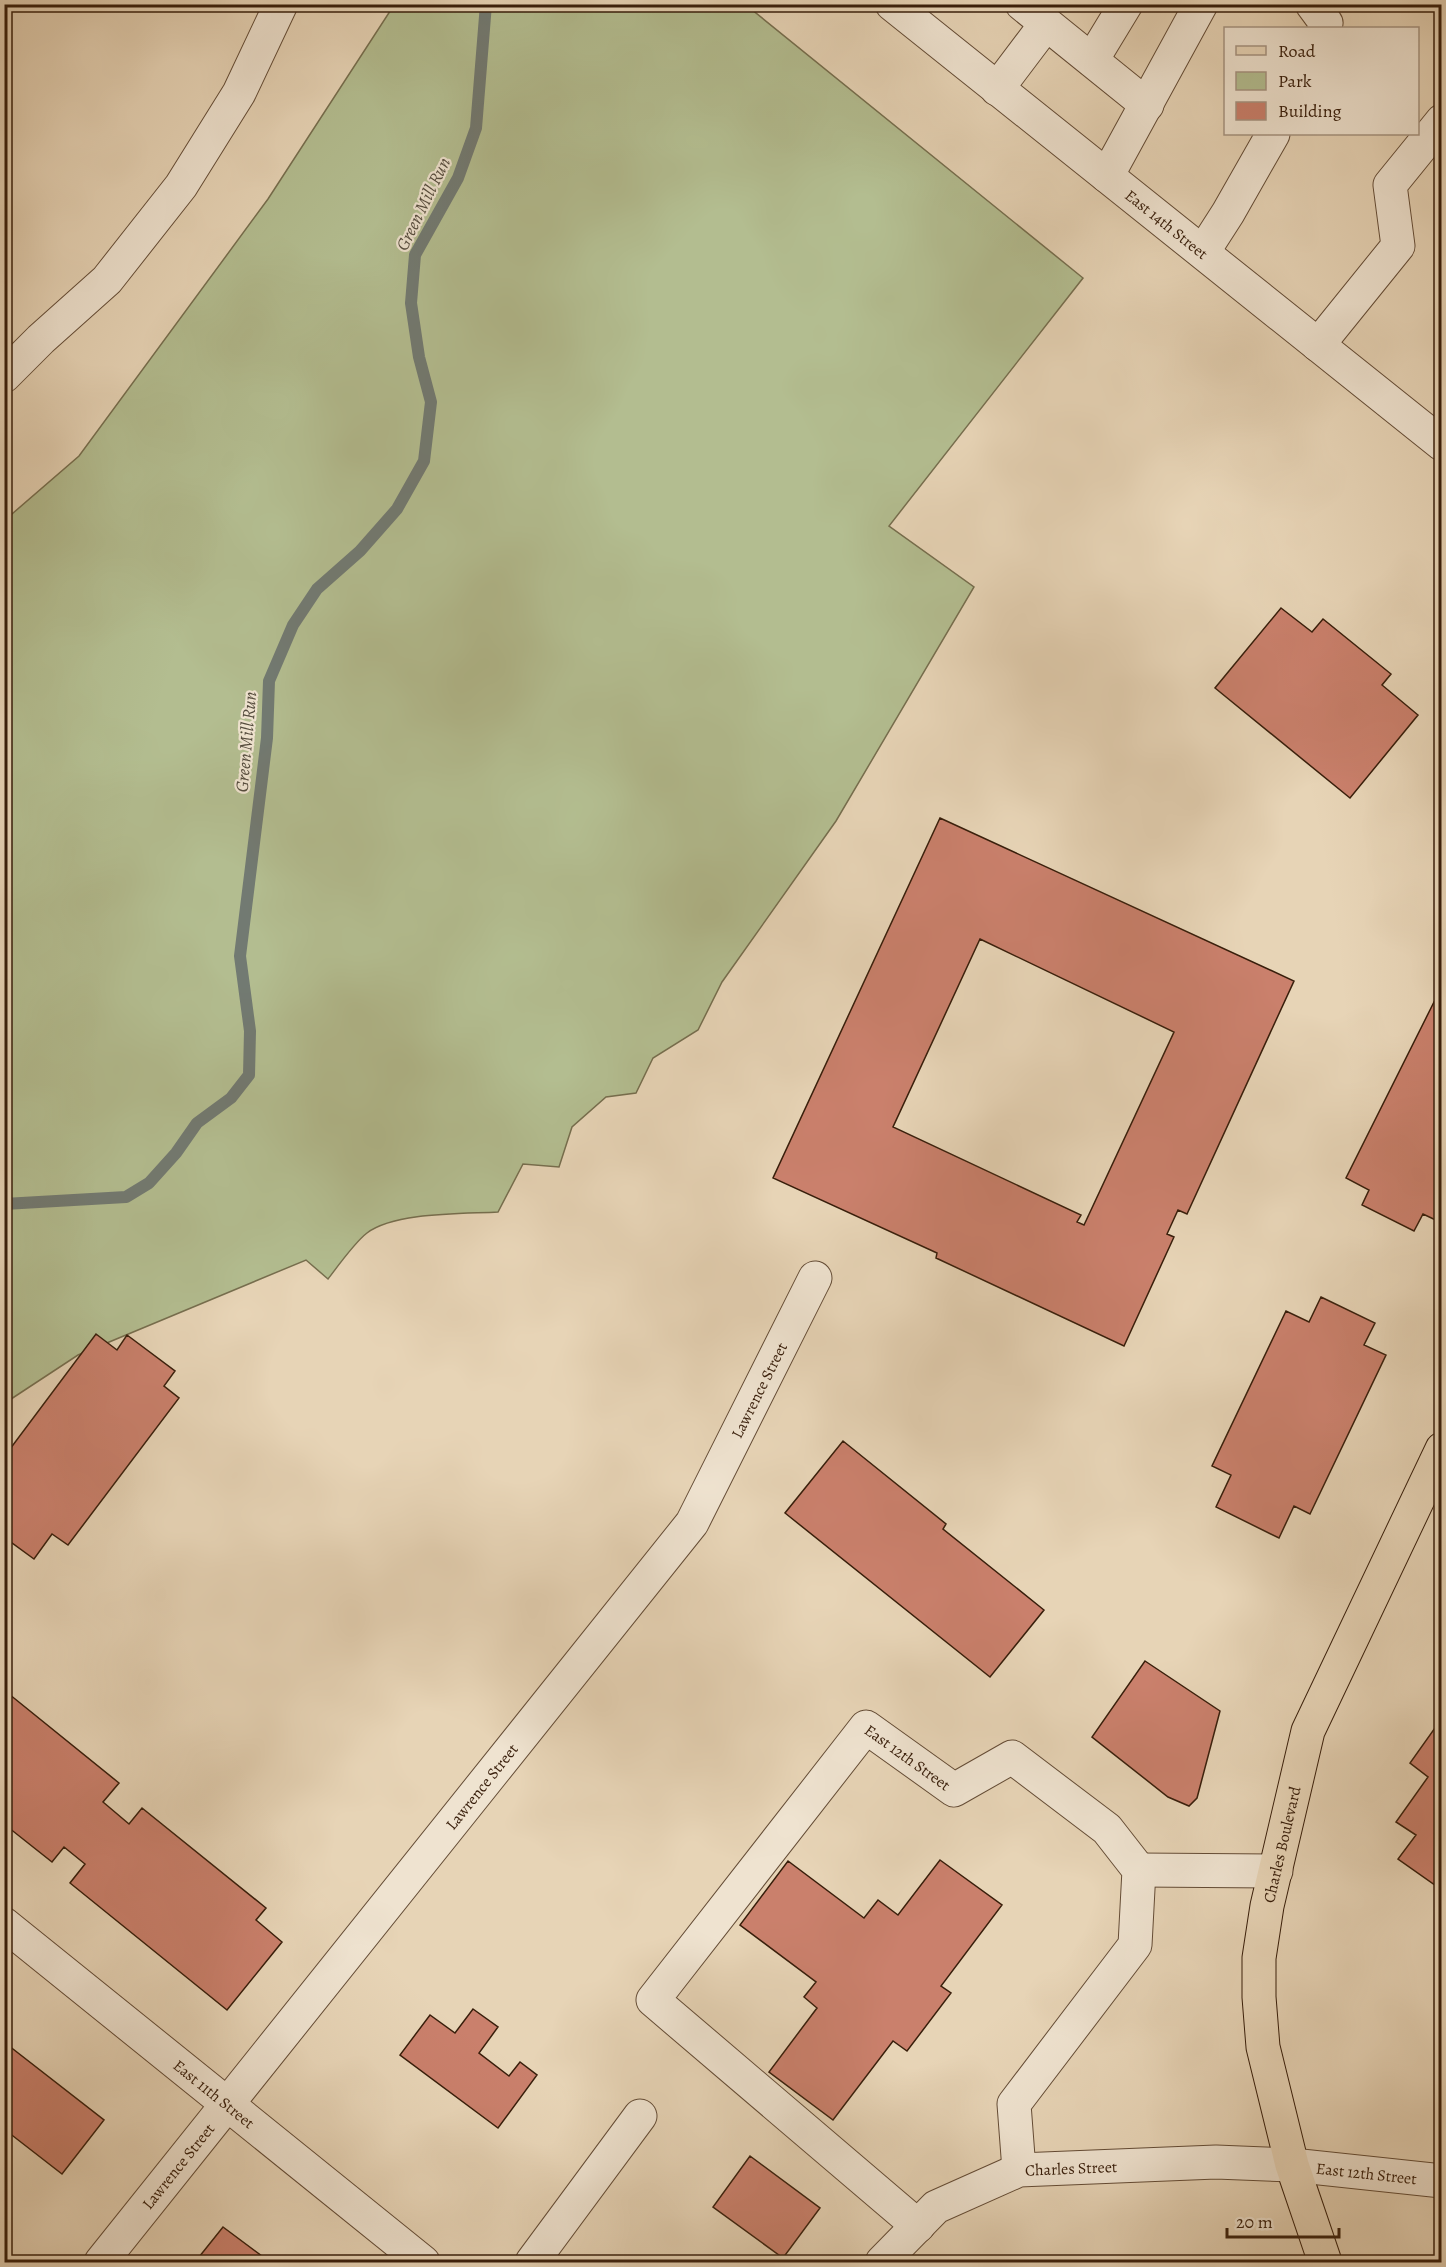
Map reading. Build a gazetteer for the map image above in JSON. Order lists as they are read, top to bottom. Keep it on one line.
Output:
{"streets":{"main road":["Charles Boulevard"],"street":["East 14th Street","Lawrence Street","East 12th Street","East 11th Street","Charles Street"]},"crossings":[["Lawrence Street","East 11th Street"],["East 12th Street","Charles Boulevard"],["East 12th Street","Charles Street"],["Charles Boulevard","Charles Street"]],"water":["Green Mill Run"],"legend":["Road","Park","Building"],"scale_bar":"20 m"}
